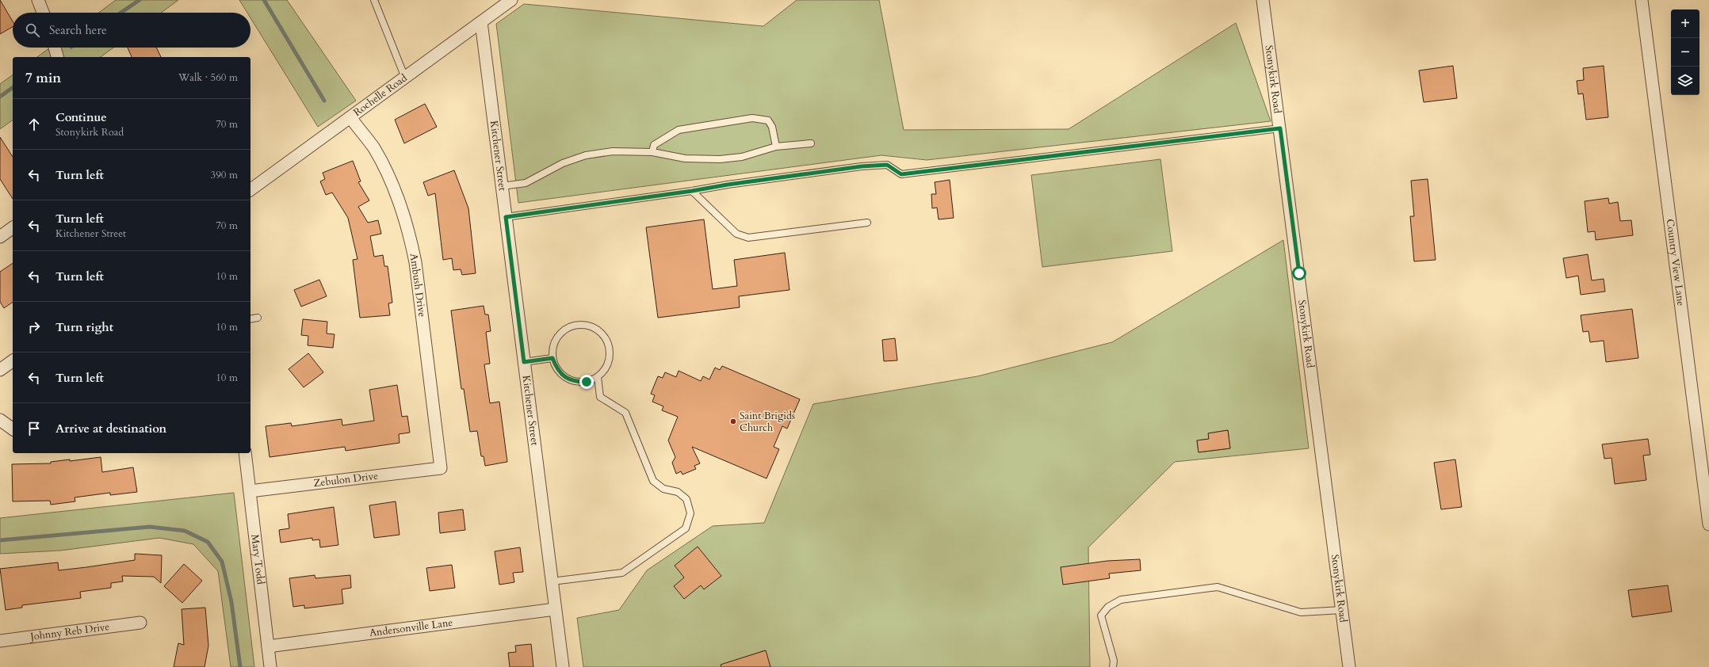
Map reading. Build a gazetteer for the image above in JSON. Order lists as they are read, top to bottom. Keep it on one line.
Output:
{"streets":{"street":["Stonykirk Road","Rochelle Road","Kitchener Street","Country View Lane","Ambush Drive","Zebulon Drive","Mary Todd","Andersonville Lane","Johnny Reb Drive"]},"crossings":[["Rochelle Road","Kitchener Street"],["Rochelle Road","Ambush Drive"],["Kitchener Street","Andersonville Lane"],["Ambush Drive","Zebulon Drive"],["Zebulon Drive","Mary Todd"],["Mary Todd","Andersonville Lane"]],"places":["Saint Brigids Church"],"page":{"map_buttons":["+","−"],"search":"Search here","heading":["7 min","Walk · 560 m"],"list":[["Continue","Stonykirk Road","70 m"],["Turn left","390 m"],["Turn left","Kitchener Street","70 m"],["Turn left","10 m"],["Turn right","10 m"],["Turn left","10 m"],"Arrive at destination"]}}
